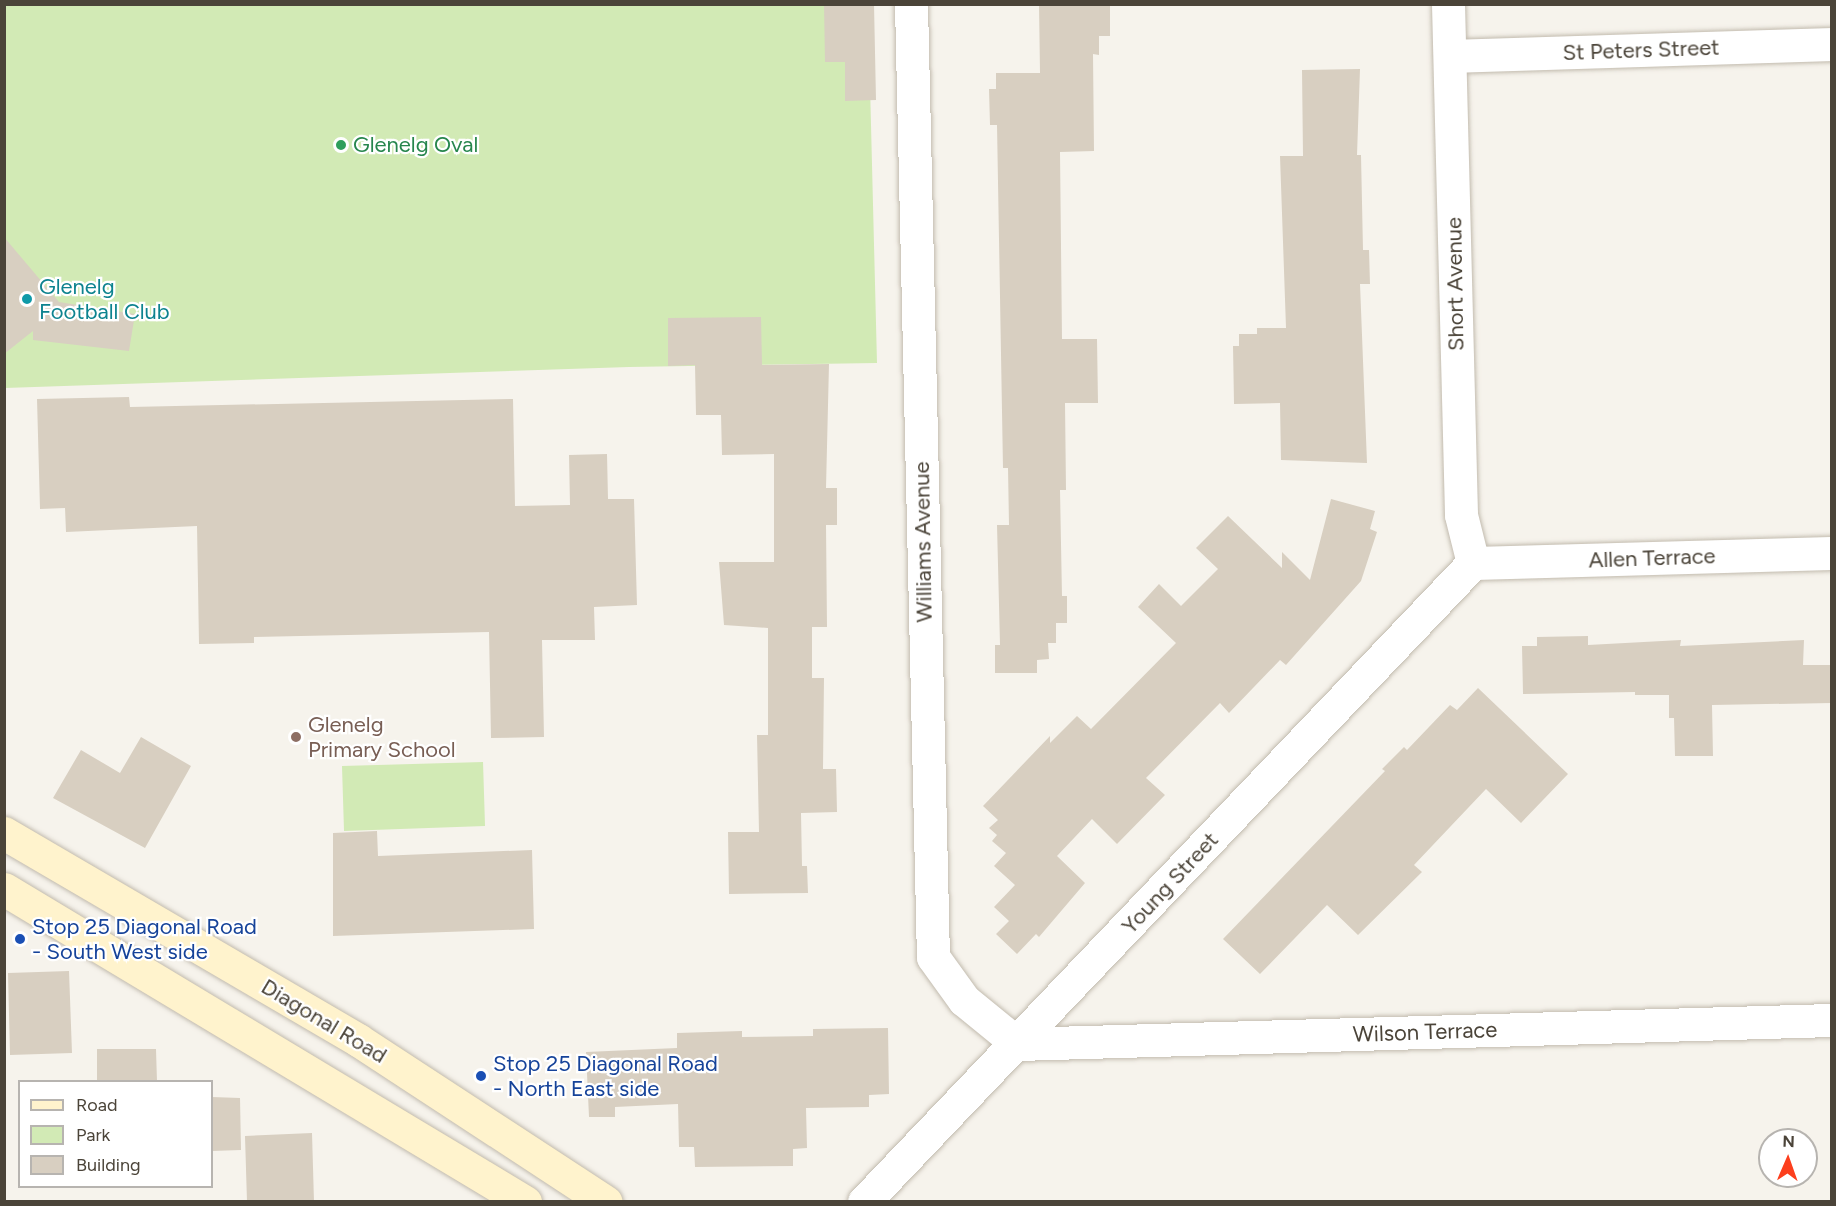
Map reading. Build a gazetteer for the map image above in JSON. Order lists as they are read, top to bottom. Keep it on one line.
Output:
{"streets":{"main road":["Diagonal Road"],"street":["St Peters Street","Short Avenue","Williams Avenue","Allen Terrace","Young Street","Wilson Terrace"]},"crossings":[["St Peters Street","Short Avenue"],["Short Avenue","Allen Terrace"],["Short Avenue","Young Street"],["Williams Avenue","Young Street"],["Williams Avenue","Wilson Terrace"],["Allen Terrace","Young Street"],["Young Street","Wilson Terrace"]],"places":["Glenelg Oval","Glenelg Football Club","Glenelg Primary School","Stop 25 Diagonal Road - South West side","Stop 25 Diagonal Road - North East side"],"legend":["Road","Park","Building"],"north":"top"}
